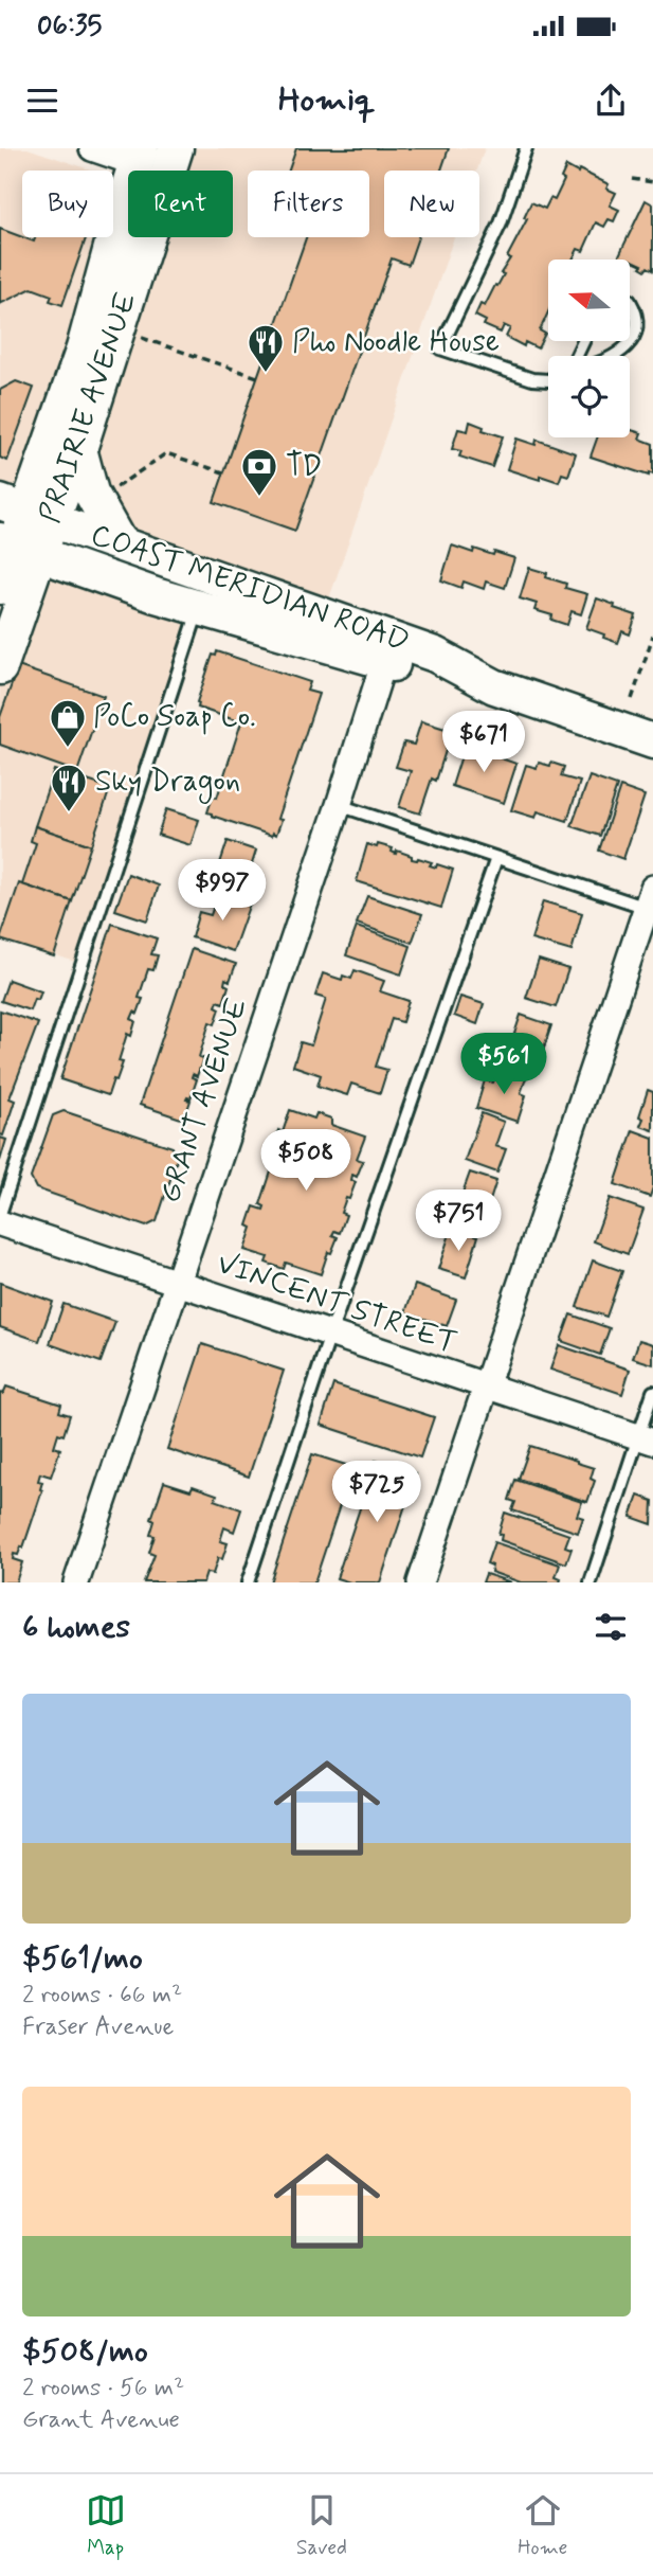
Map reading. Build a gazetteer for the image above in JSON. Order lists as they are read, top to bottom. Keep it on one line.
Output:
{"streets":{"main road":["PRAIRIE AVENUE","COAST MERIDIAN ROAD"],"street":["GRANT AVENUE","VINCENT STREET"]},"crossings":[["PRAIRIE AVENUE","COAST MERIDIAN ROAD"],["COAST MERIDIAN ROAD","GRANT AVENUE"],["GRANT AVENUE","VINCENT STREET"]],"places":{"restaurant":["Pho Noodle House","Sky Dragon"],"bank":["TD"],"shop":["PoCo Soap Co."]},"north":"left","page":{"status":"06:35","header":"Homiq","chip":["Buy","Rent","Filters","New"],"price":["$671","$997","$561","$508","$751","$725"],"heading":"6 homes","list":[{"name":"$561/mo","note":"2 rooms · 66 m² · Fraser Avenue"},{"name":"$508/mo","note":"2 rooms · 56 m² · Grant Avenue"}],"tabs":["Map","Saved","Home"]}}
